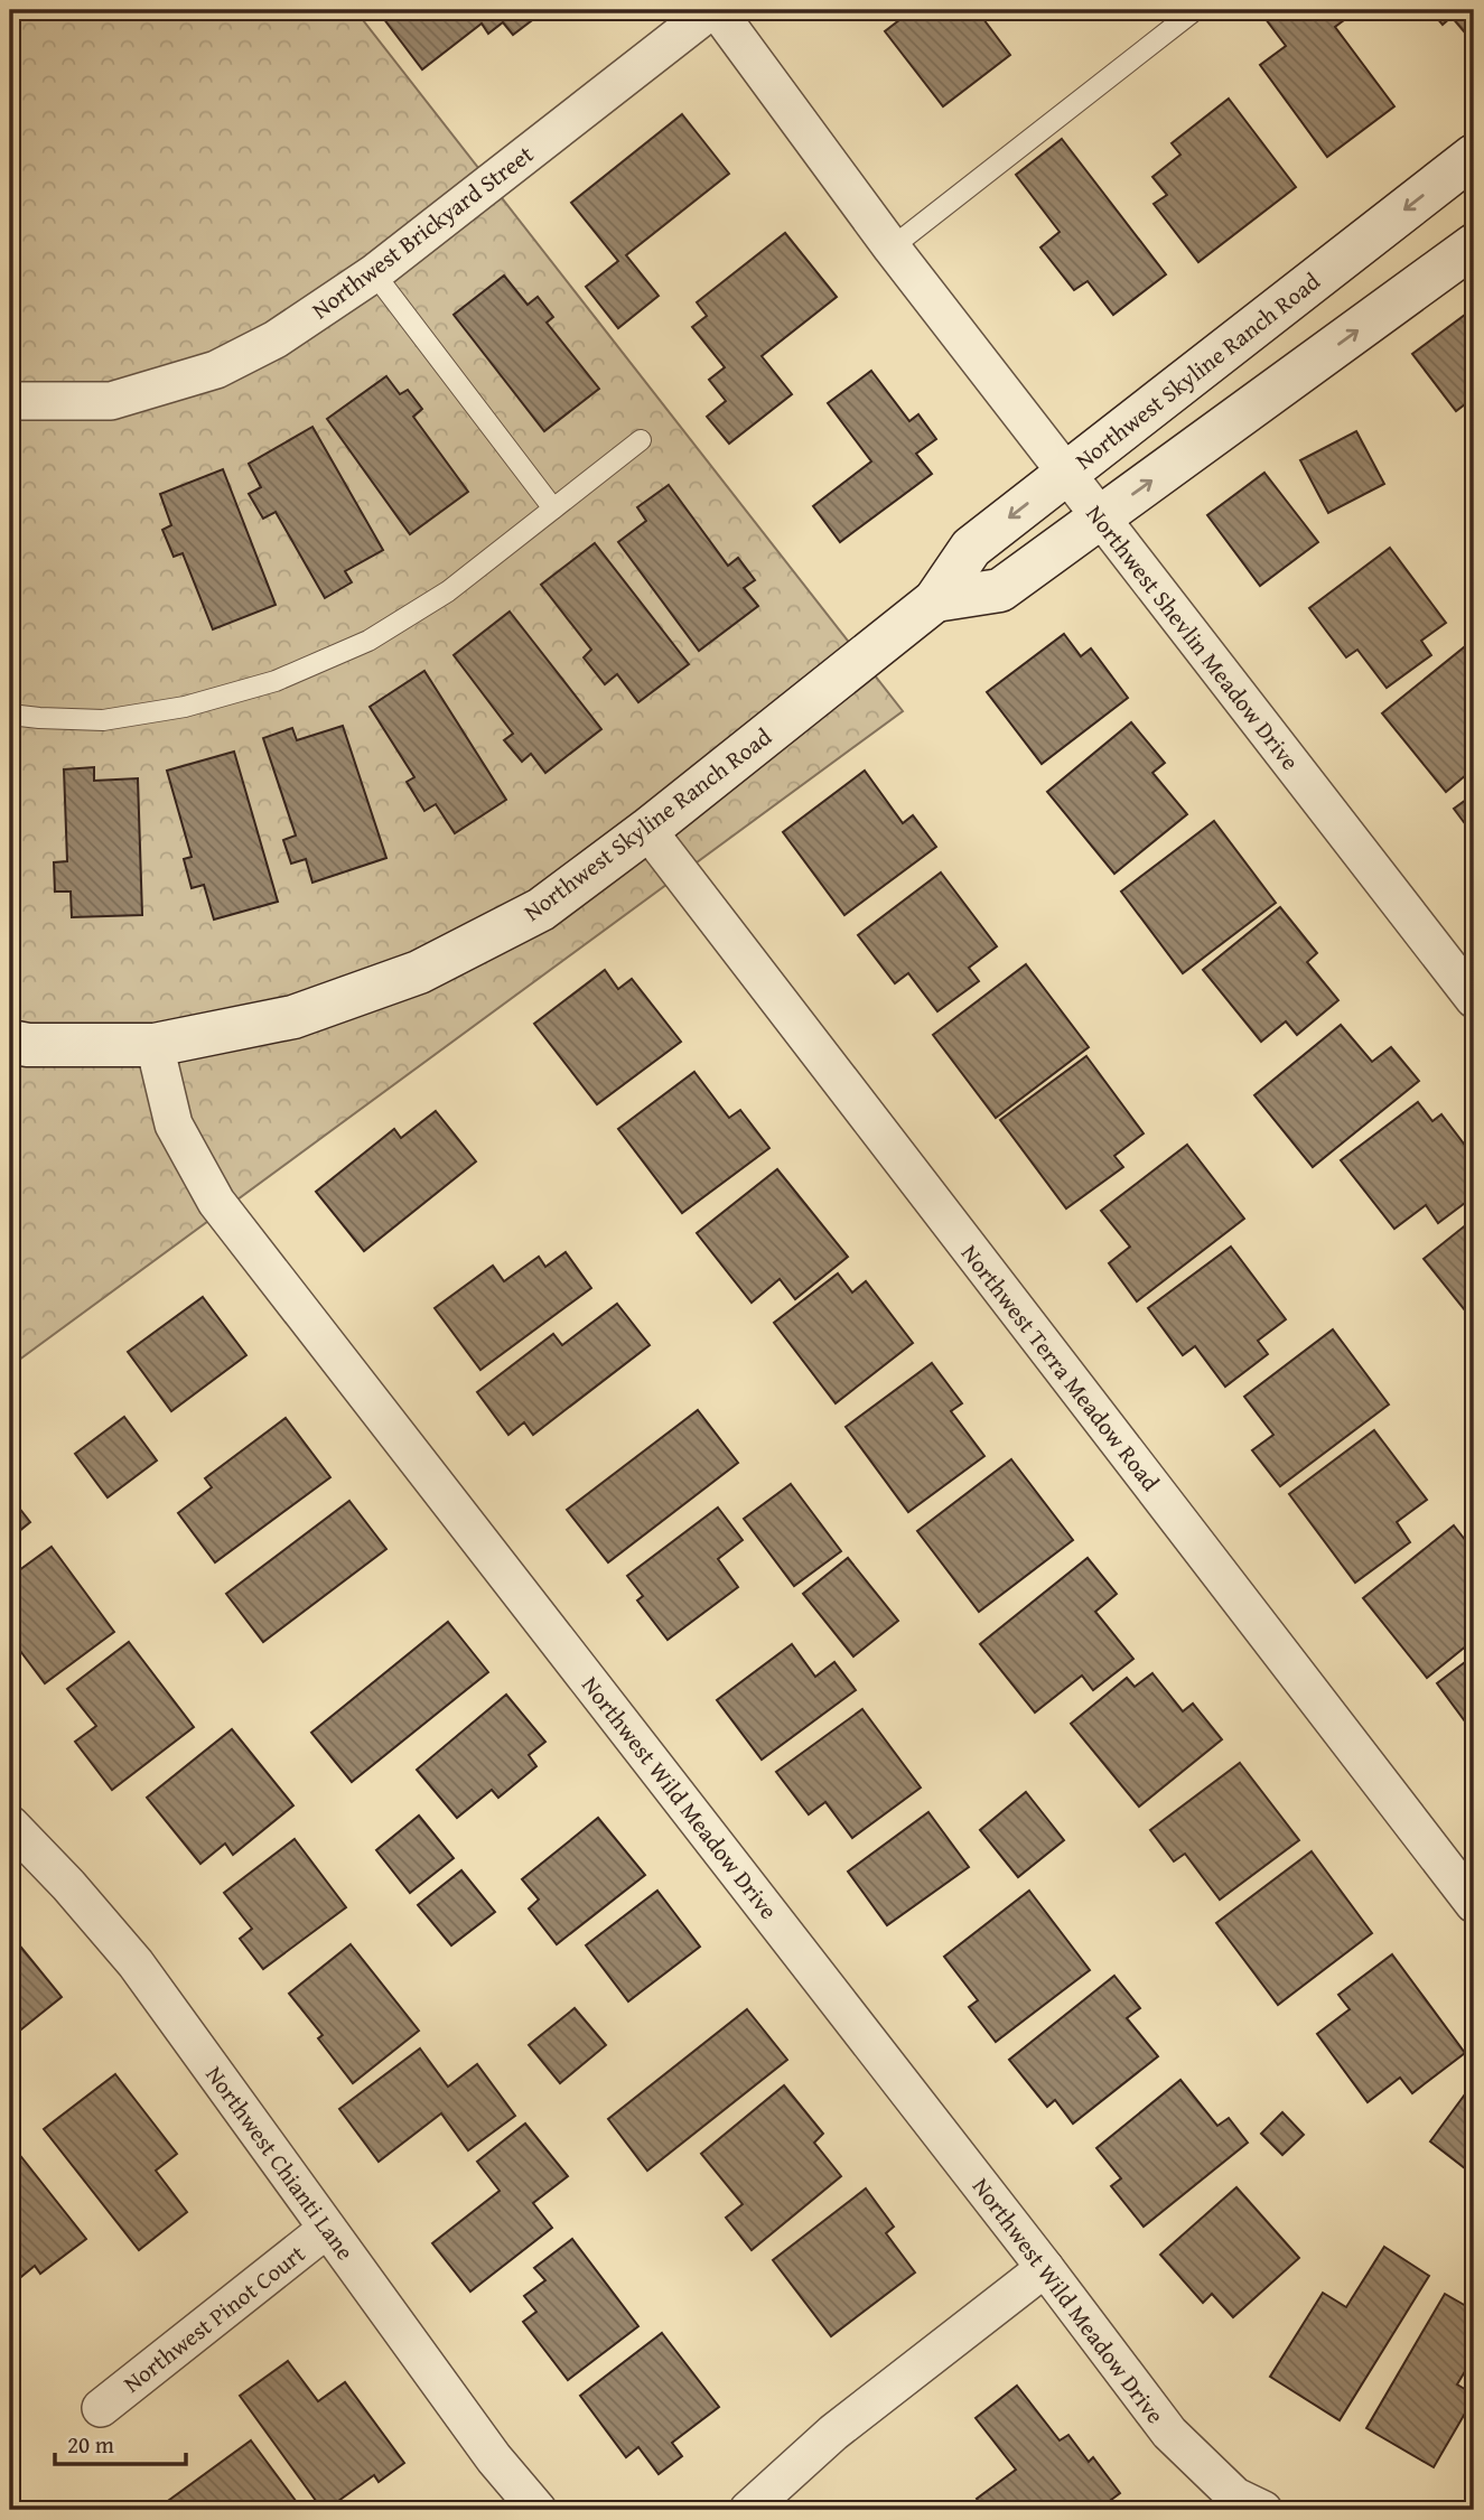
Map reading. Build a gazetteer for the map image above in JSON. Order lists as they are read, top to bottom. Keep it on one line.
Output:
{"streets":{"street":["Northwest Brickyard Street","Northwest Skyline Ranch Road","Northwest Shevlin Meadow Drive","Northwest Terra Meadow Road","Northwest Wild Meadow Drive","Northwest Chianti Lane","Northwest Pinot Court"]},"crossings":[["Northwest Brickyard Street","Northwest Shevlin Meadow Drive"],["Northwest Skyline Ranch Road","Northwest Shevlin Meadow Drive"],["Northwest Skyline Ranch Road","Northwest Terra Meadow Road"],["Northwest Skyline Ranch Road","Northwest Wild Meadow Drive"],["Northwest Chianti Lane","Northwest Pinot Court"]],"scale_bar":"20 m"}
